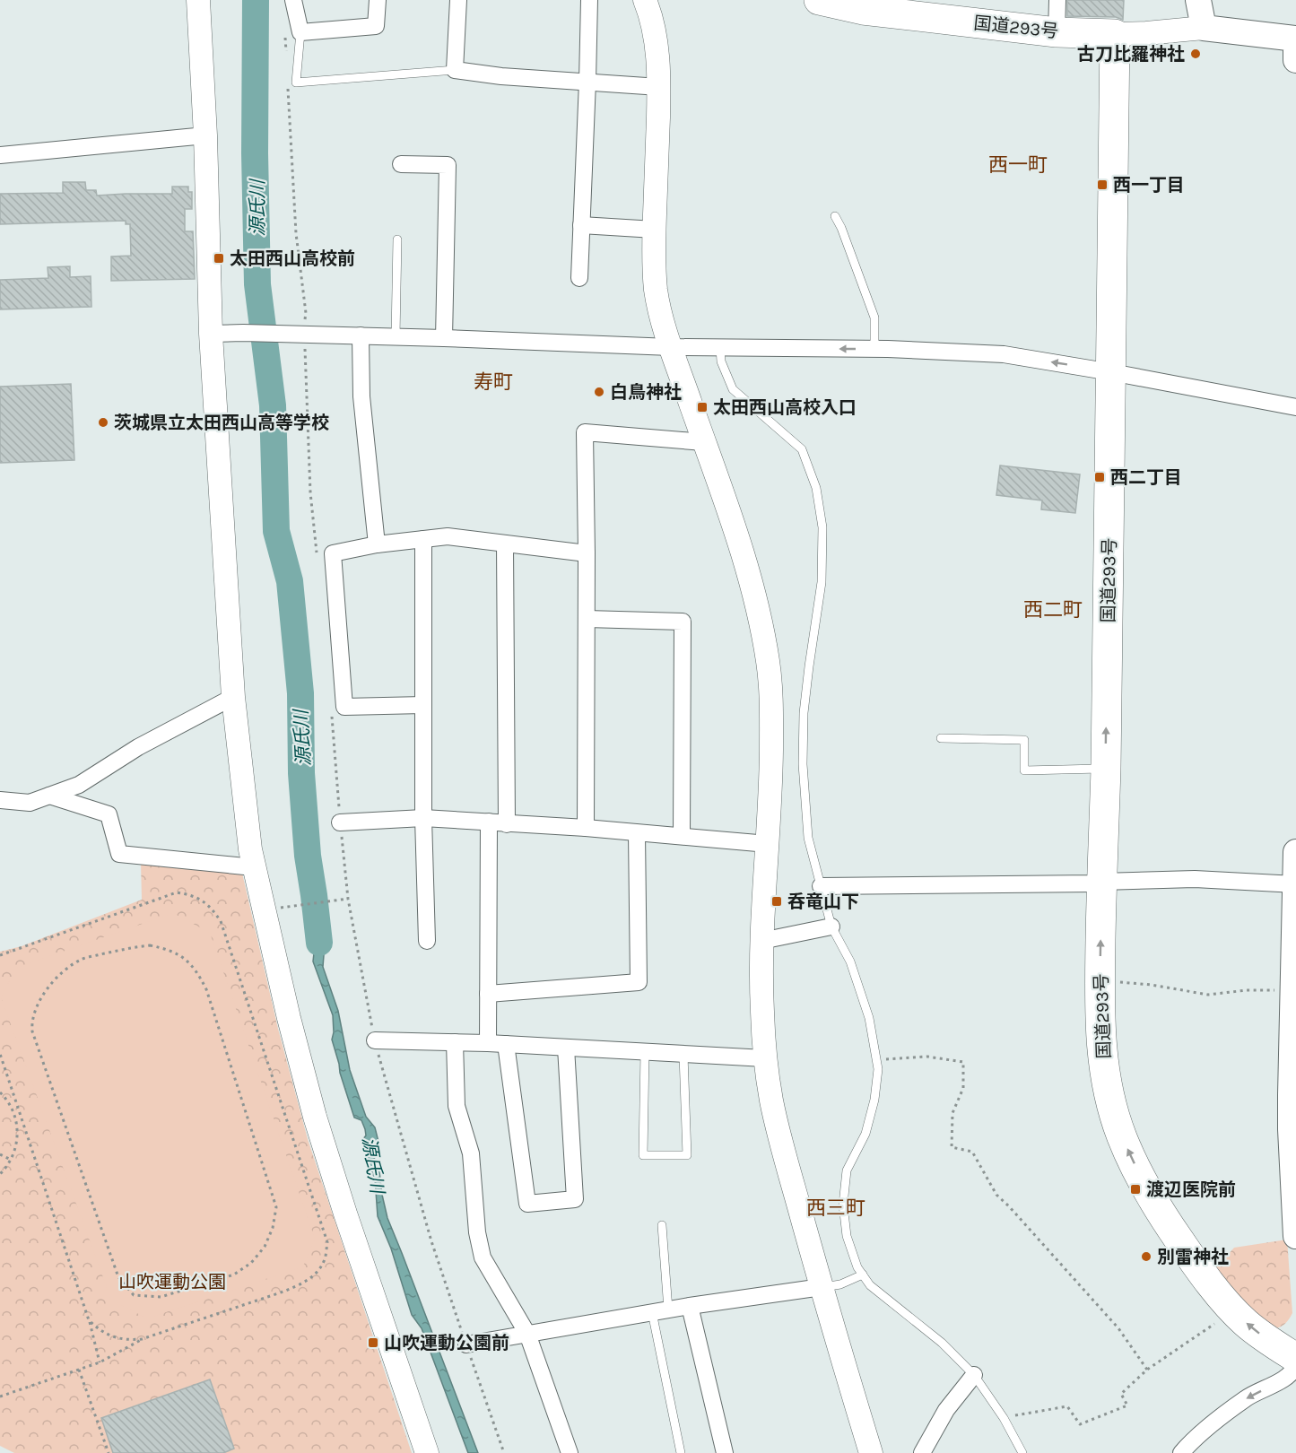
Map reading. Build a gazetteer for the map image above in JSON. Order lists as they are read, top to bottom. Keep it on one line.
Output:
{"streets":{"highway":["国道293号"]},"one_way":["国道293号"],"districts":["西一町","寿町","西二町","西三町"],"water":["源氏川"],"parks":["山吹運動公園"],"places":{"other":["古刀比羅神社","白鳥神社","茨城県立太田西山高等学校","別雷神社"],"transit":["西一丁目","太田西山高校前","太田西山高校入口","西二丁目","呑竜山下","渡辺医院前","山吹運動公園前"]}}
